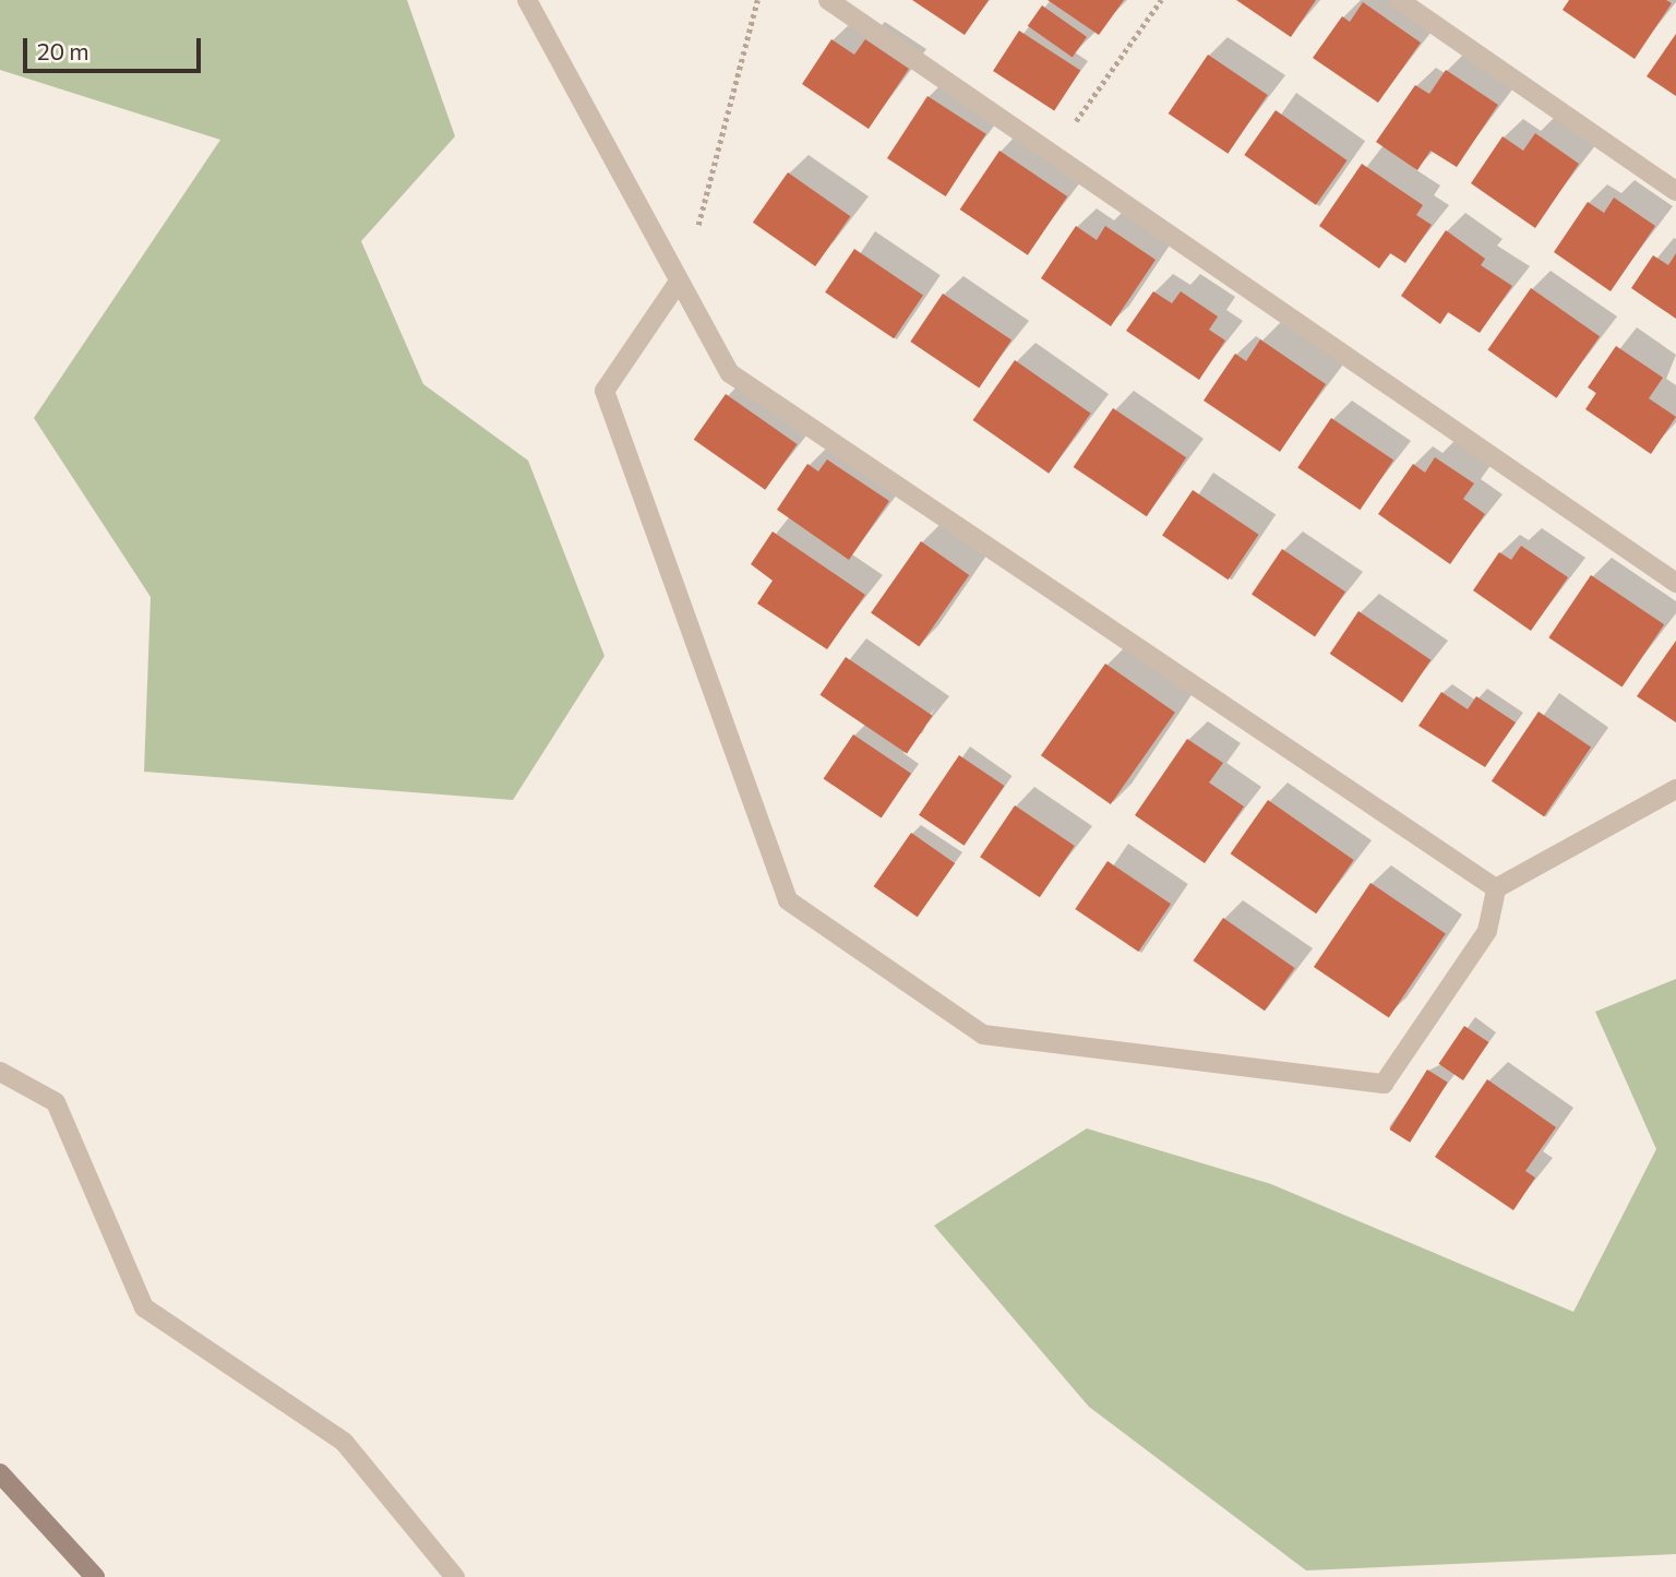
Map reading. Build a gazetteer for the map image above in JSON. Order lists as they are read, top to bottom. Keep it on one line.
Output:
{"scale_bar":"20 m"}
